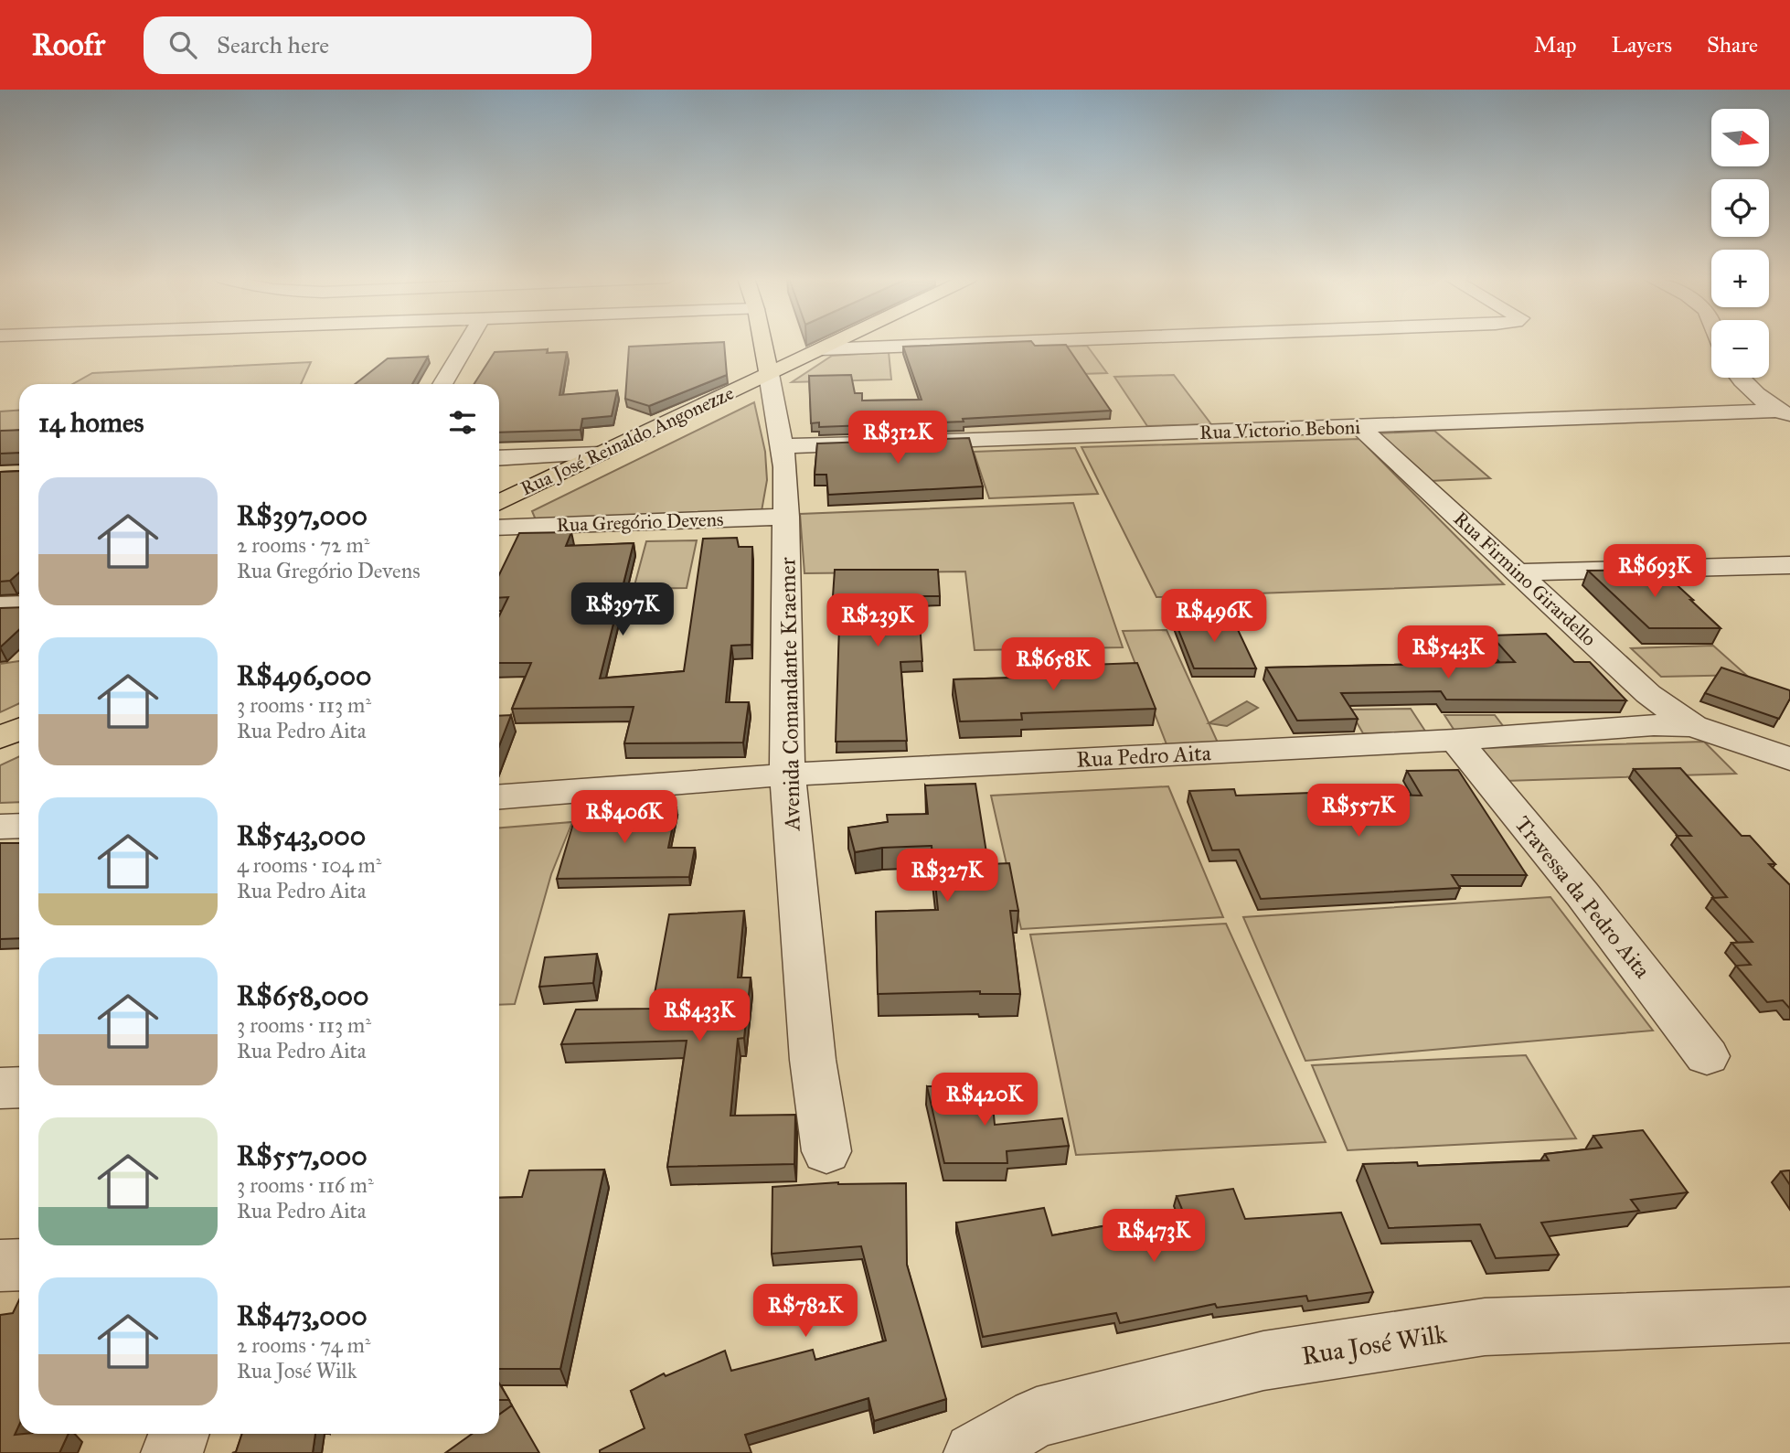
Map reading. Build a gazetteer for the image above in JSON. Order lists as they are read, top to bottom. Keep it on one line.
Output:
{"streets":{"main road":["Rua José Reinaldo Angonezze","Avenida Comandante Kraemer"],"street":["Rua Victorio Beboni","Rua Gregório Devens","Rua Firmino Girardello","Rua Pedro Aita","Travessa da Pedro Aita","Rua José Wilk"]},"crossings":[["Rua Victorio Beboni","Rua Firmino Girardello"],["Rua Victorio Beboni","Avenida Comandante Kraemer"],["Rua José Reinaldo Angonezze","Avenida Comandante Kraemer"],["Rua Gregório Devens","Avenida Comandante Kraemer"],["Rua Firmino Girardello","Rua Pedro Aita"],["Avenida Comandante Kraemer","Rua Pedro Aita"],["Rua Pedro Aita","Travessa da Pedro Aita"]],"north":"right","page":{"header":"Roofr","search":"Search here","nav":["Map","Layers","Share"],"map_buttons":["+","−"],"heading":"14 homes","price":["R$312K","R$693K","R$397K","R$496K","R$239K","R$543K","R$658K","R$557K","R$406K","R$327K","R$433K","R$420K","R$473K","R$782K"],"list":[{"name":"R$397,000","note":"2 rooms · 72 m² · Rua Gregório Devens"},{"name":"R$496,000","note":"3 rooms · 113 m² · Rua Pedro Aita"},{"name":"R$543,000","note":"4 rooms · 104 m² · Rua Pedro Aita"},{"name":"R$658,000","note":"3 rooms · 113 m² · Rua Pedro Aita"},{"name":"R$557,000","note":"3 rooms · 116 m² · Rua Pedro Aita"},{"name":"R$473,000","note":"2 rooms · 74 m² · Rua José Wilk"}]}}
